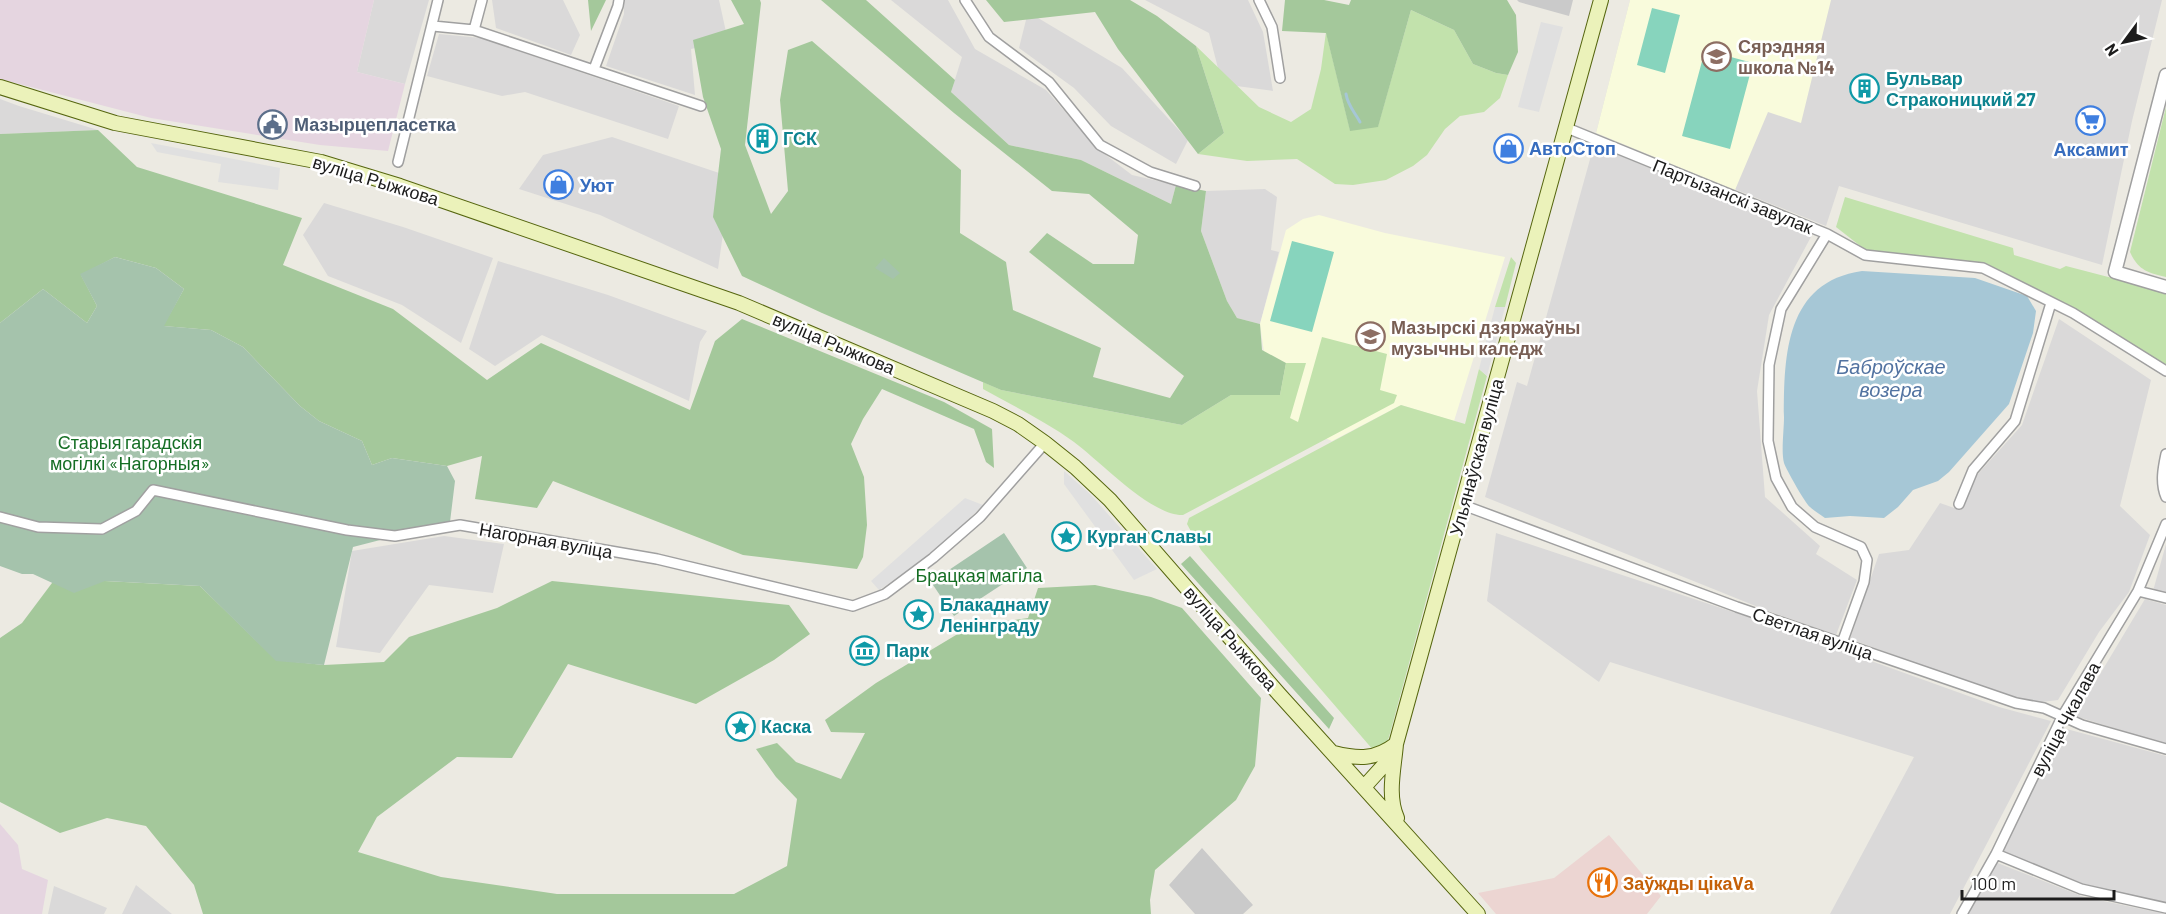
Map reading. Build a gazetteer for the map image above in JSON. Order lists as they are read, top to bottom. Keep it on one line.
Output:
{"streets":{"main road":["вуліца Рыжкова","Ульянаўская вуліца"],"street":["Партызанскі завулак","Нагорная вуліца","Светлая вуліца","вуліца Чкалава"]},"crossings":[["вуліца Рыжкова","Ульянаўская вуліца"],["вуліца Рыжкова","Нагорная вуліца"],["Партызанскі завулак","Ульянаўская вуліца"],["Партызанскі завулак","Светлая вуліца"],["Ульянаўская вуліца","Светлая вуліца"],["Светлая вуліца","вуліца Чкалава"]],"water":["Баброўскае возера"],"parks":["Старыя гарадскія могілкі «Нагорныя»","Брацкая магіла"],"places":{"school or university":["Сярэдняя школа №14","Мазырскі дзяржаўны музычны каледж"],"building":["Бульвар Страконицкий 27","ГСК"],"supermarket":["Аксамит"],"public building":["Мазырцепласетка"],"shop":["АвтоСтоп","Уют"],"place":["Курган Славы","Блакаднаму Ленінграду","Каска"],"museum":["Парк"],"restaurant":["Заўжды цікаVа"]},"scale_bar":"100 m","north":"bottom left"}
